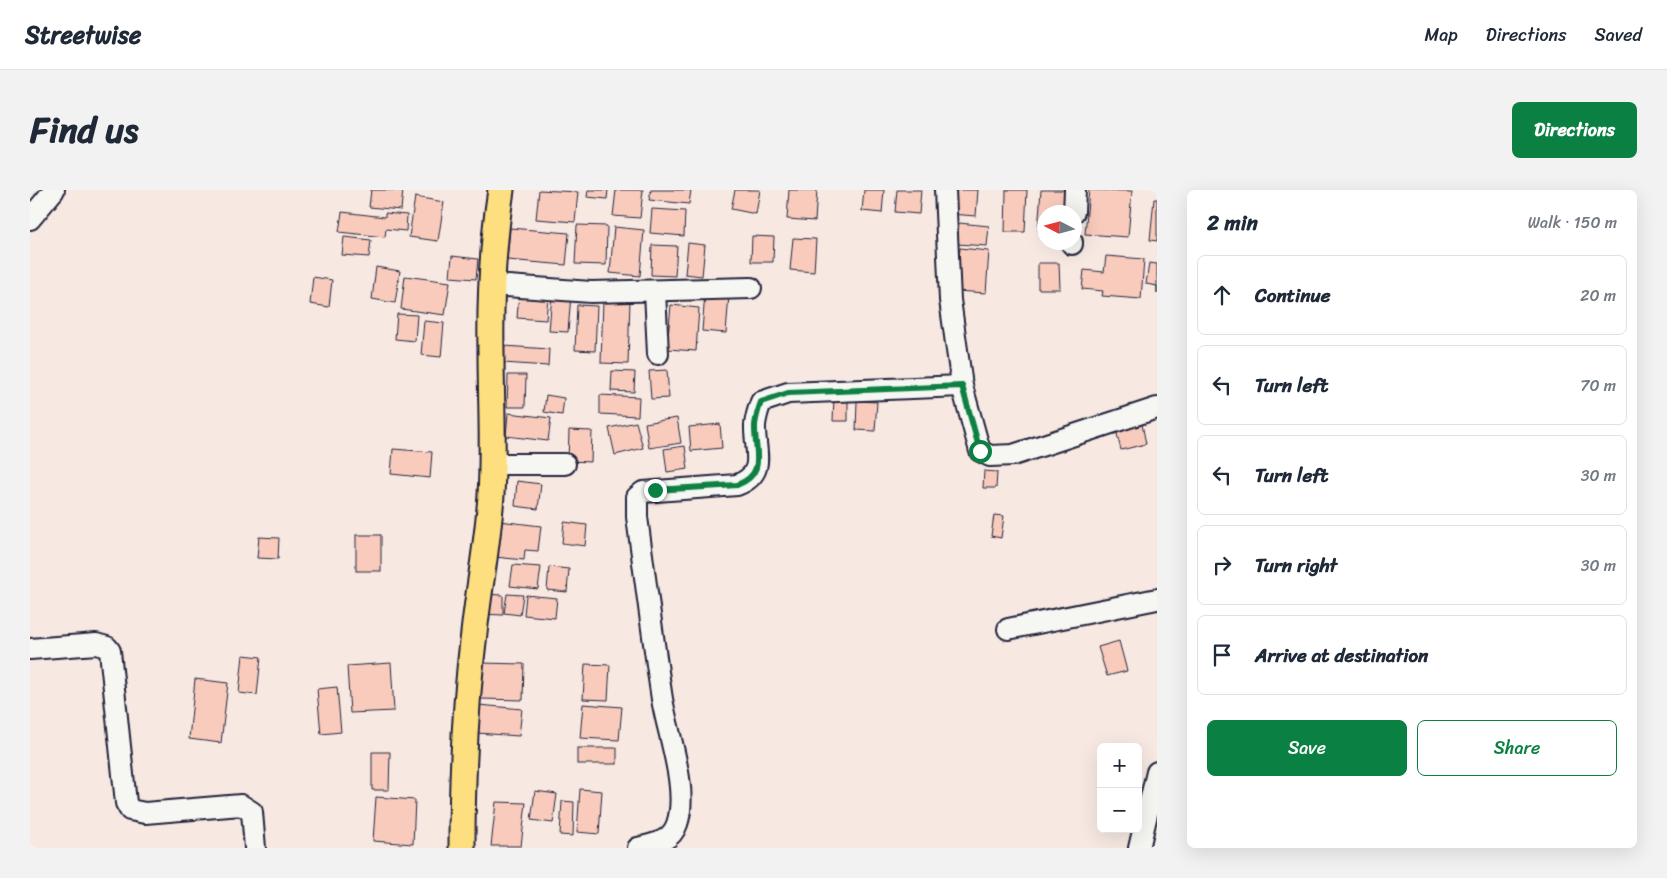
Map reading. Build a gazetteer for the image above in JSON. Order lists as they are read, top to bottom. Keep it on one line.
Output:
{"north":"left","page":{"header":"Streetwise","nav":["Map","Directions","Saved"],"title":"Find us","buttons":["Directions",["Save","Share"]],"heading":["2 min","Walk · 150 m"],"list":[["Continue","20 m"],["Turn left","70 m"],["Turn left","30 m"],["Turn right","30 m"],"Arrive at destination"],"map_buttons":["+","−"]}}
